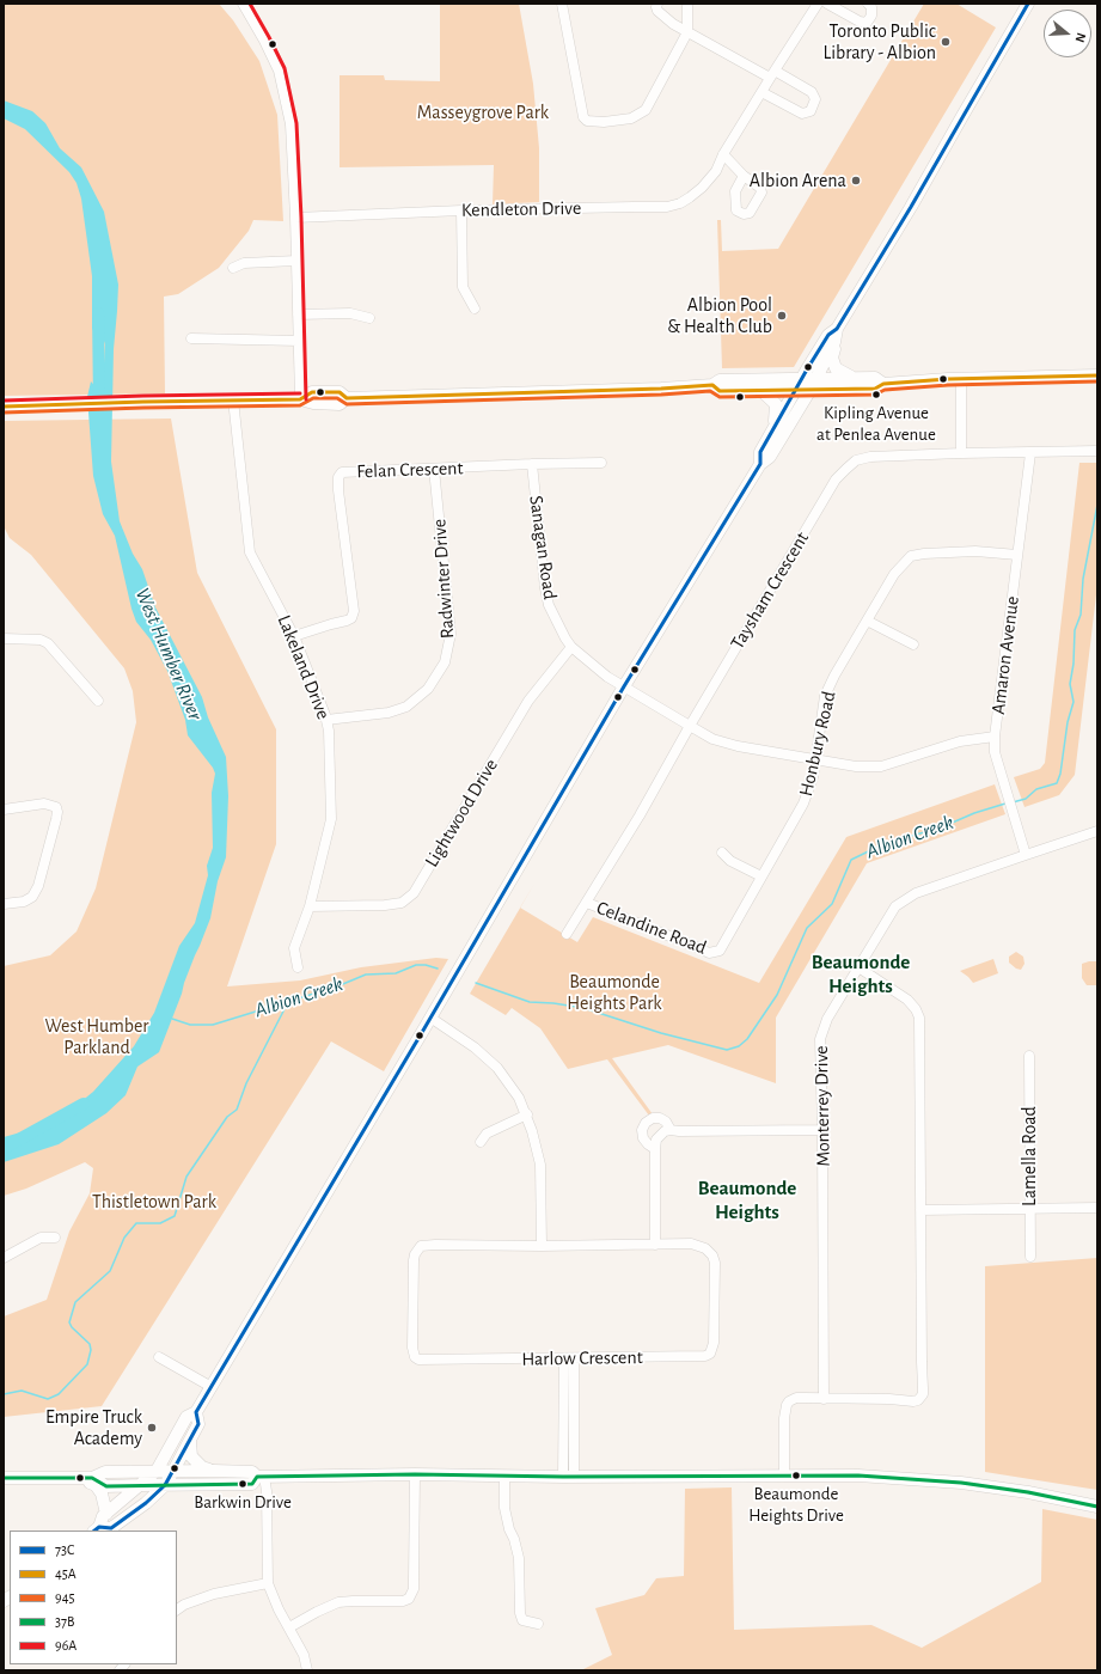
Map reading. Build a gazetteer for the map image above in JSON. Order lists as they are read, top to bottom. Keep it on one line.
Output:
{"streets":{"street":["Kendleton Drive","Felan Crescent","Sanagan Road","Radwinter Drive","Taysham Crescent","Amaron Avenue","Lakeland Drive","Honbury Road","Lightwood Drive","Celandine Road","Monterrey Drive","Lamella Road","Harlow Crescent"]},"crossings":[["Felan Crescent","Sanagan Road"],["Felan Crescent","Radwinter Drive"],["Felan Crescent","Lakeland Drive"],["Sanagan Road","Taysham Crescent"],["Sanagan Road","Amaron Avenue"],["Sanagan Road","Honbury Road"],["Sanagan Road","Lightwood Drive"],["Radwinter Drive","Lakeland Drive"],["Taysham Crescent","Amaron Avenue"],["Taysham Crescent","Celandine Road"],["Amaron Avenue","Honbury Road"],["Amaron Avenue","Monterrey Drive"],["Lakeland Drive","Lightwood Drive"],["Honbury Road","Celandine Road"]],"districts":["Beaumonde Heights","Beaumonde Heights"],"water":["West Humber River","Albion Creek"],"parks":["Masseygrove Park","Beaumonde Heights Park","West Humber Parkland","Thistletown Park"],"places":["Toronto Public Library - Albion","Albion Arena","Albion Pool & Health Club","Kipling Avenue at Penlea Avenue","Empire Truck Academy","Beaumonde Heights Drive","Barkwin Drive"],"lines":["transit line 73C","transit line 96A","transit line 45A","transit line 945","transit line 37B"],"legend":["73C","45A","945","37B","96A"],"north":"right"}
